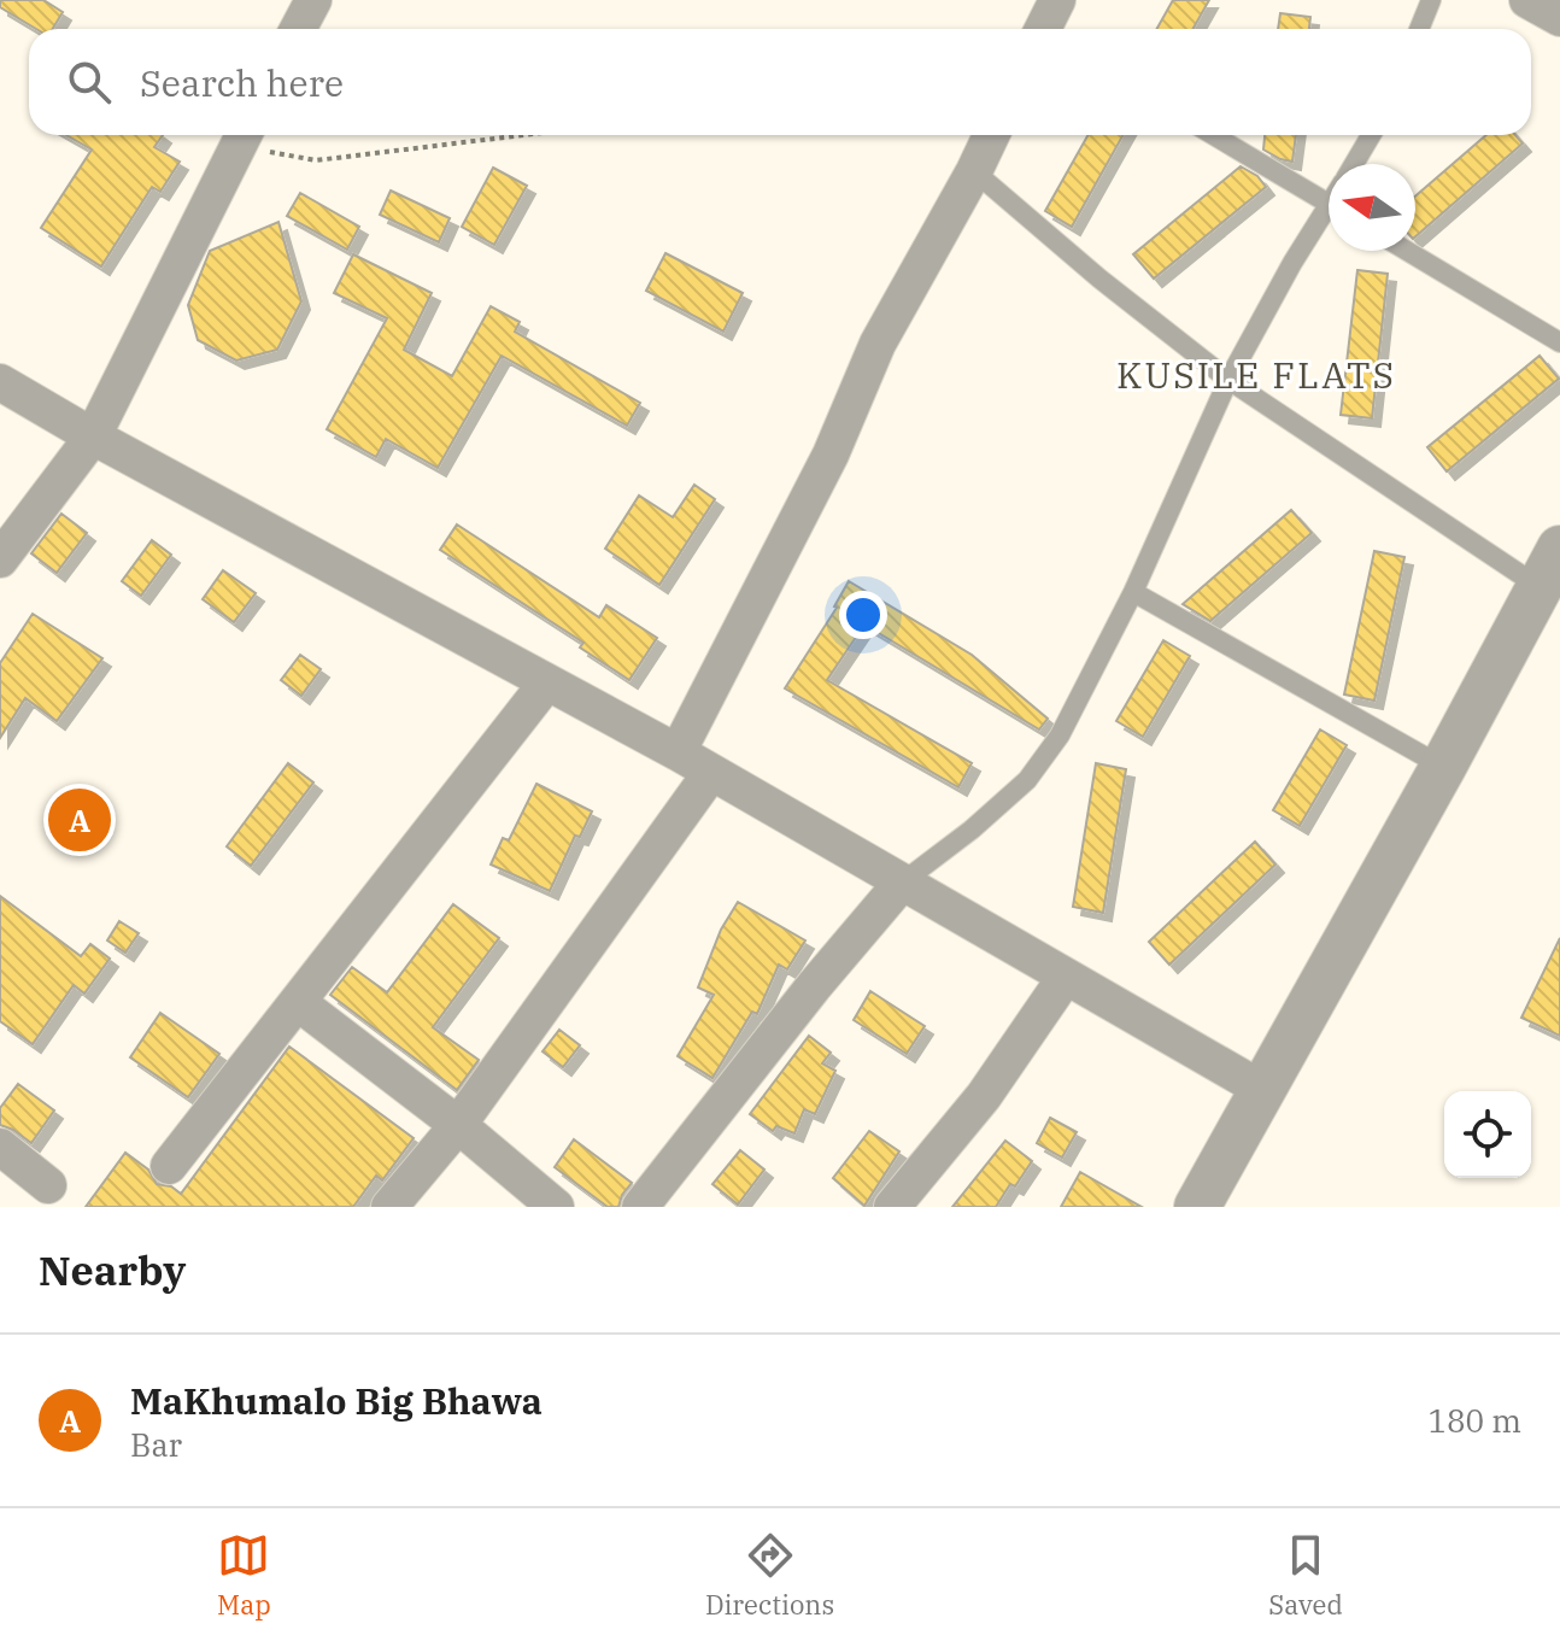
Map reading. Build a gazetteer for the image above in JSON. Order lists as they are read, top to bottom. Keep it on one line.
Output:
{"districts":["KUSILE FLATS"],"north":"left","page":{"search":"Search here","pins":"A","heading":"Nearby","list":[{"mark":"A","name":"MaKhumalo Big Bhawa","note":"Bar","value":"180 m"}],"nav":["Map","Directions","Saved"]}}
